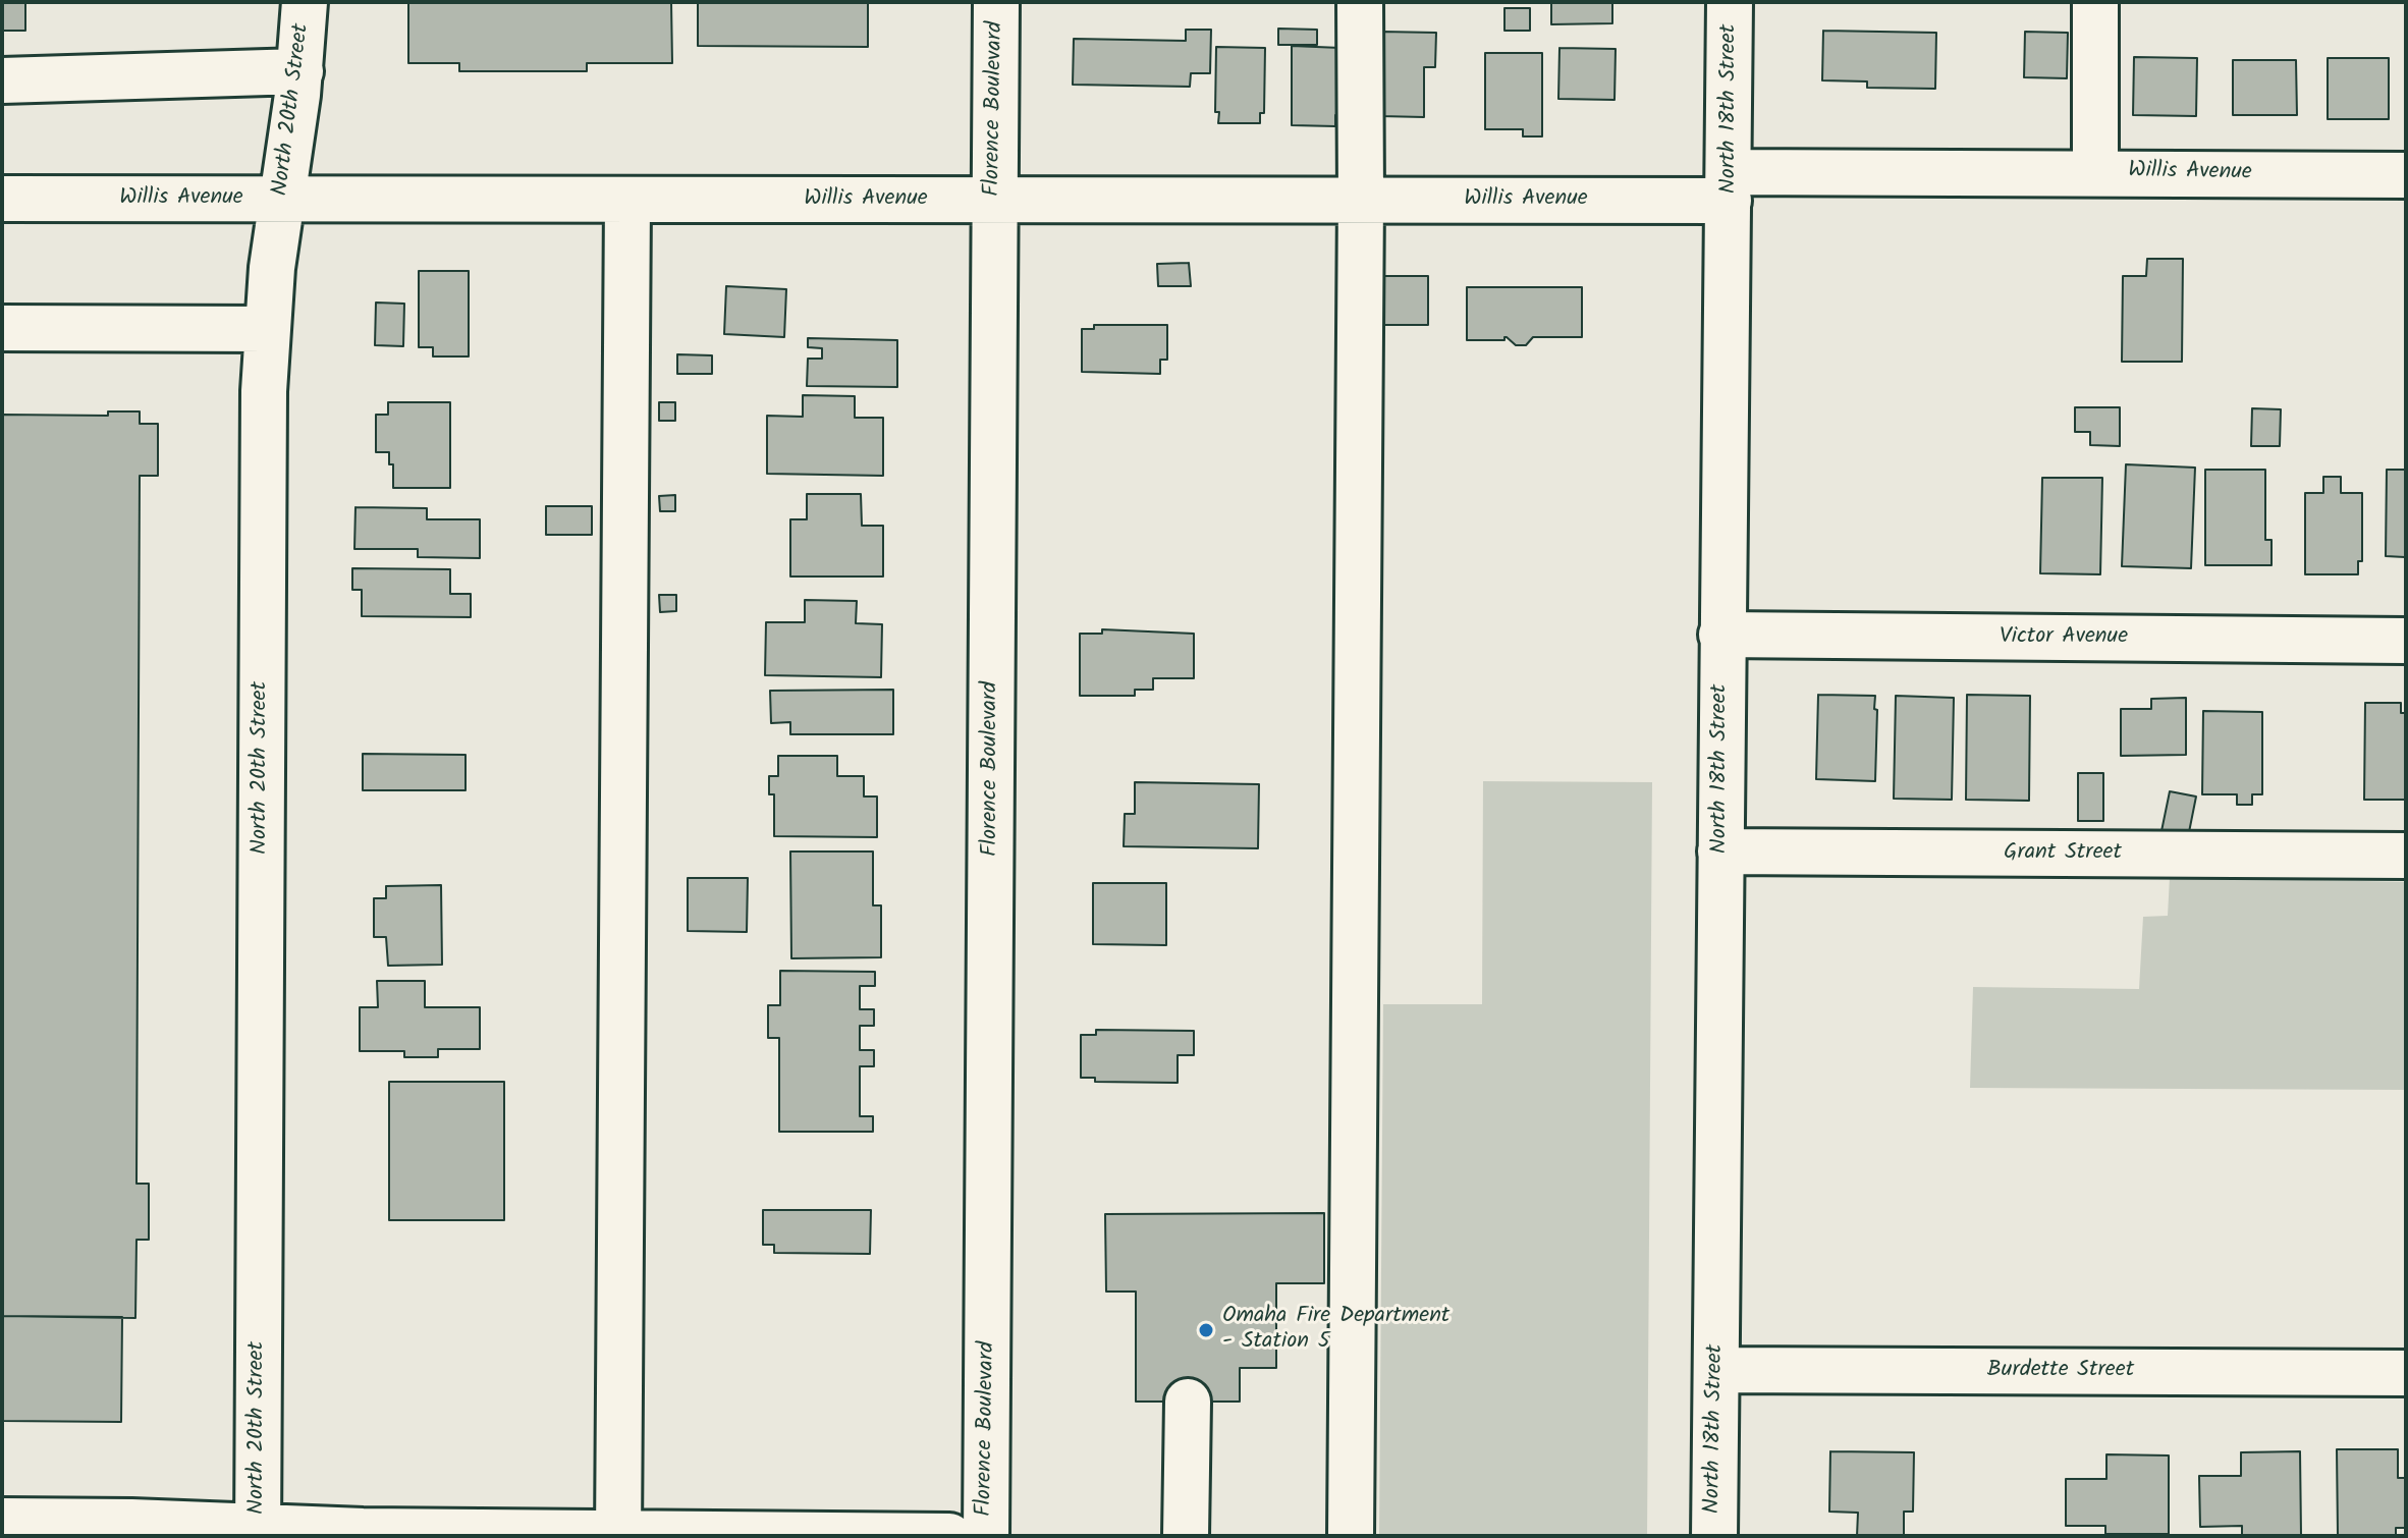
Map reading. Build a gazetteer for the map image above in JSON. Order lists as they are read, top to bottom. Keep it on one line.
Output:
{"streets":{"street":["Florence Boulevard","North 18th Street","North 20th Street","Willis Avenue","Victor Avenue","Grant Street","Burdette Street"]},"crossings":[["Florence Boulevard","Willis Avenue"],["North 18th Street","Willis Avenue"],["North 18th Street","Victor Avenue"],["North 18th Street","Grant Street"],["North 18th Street","Burdette Street"],["North 20th Street","Willis Avenue"]],"places":["Omaha Fire Department - Station 5"]}
